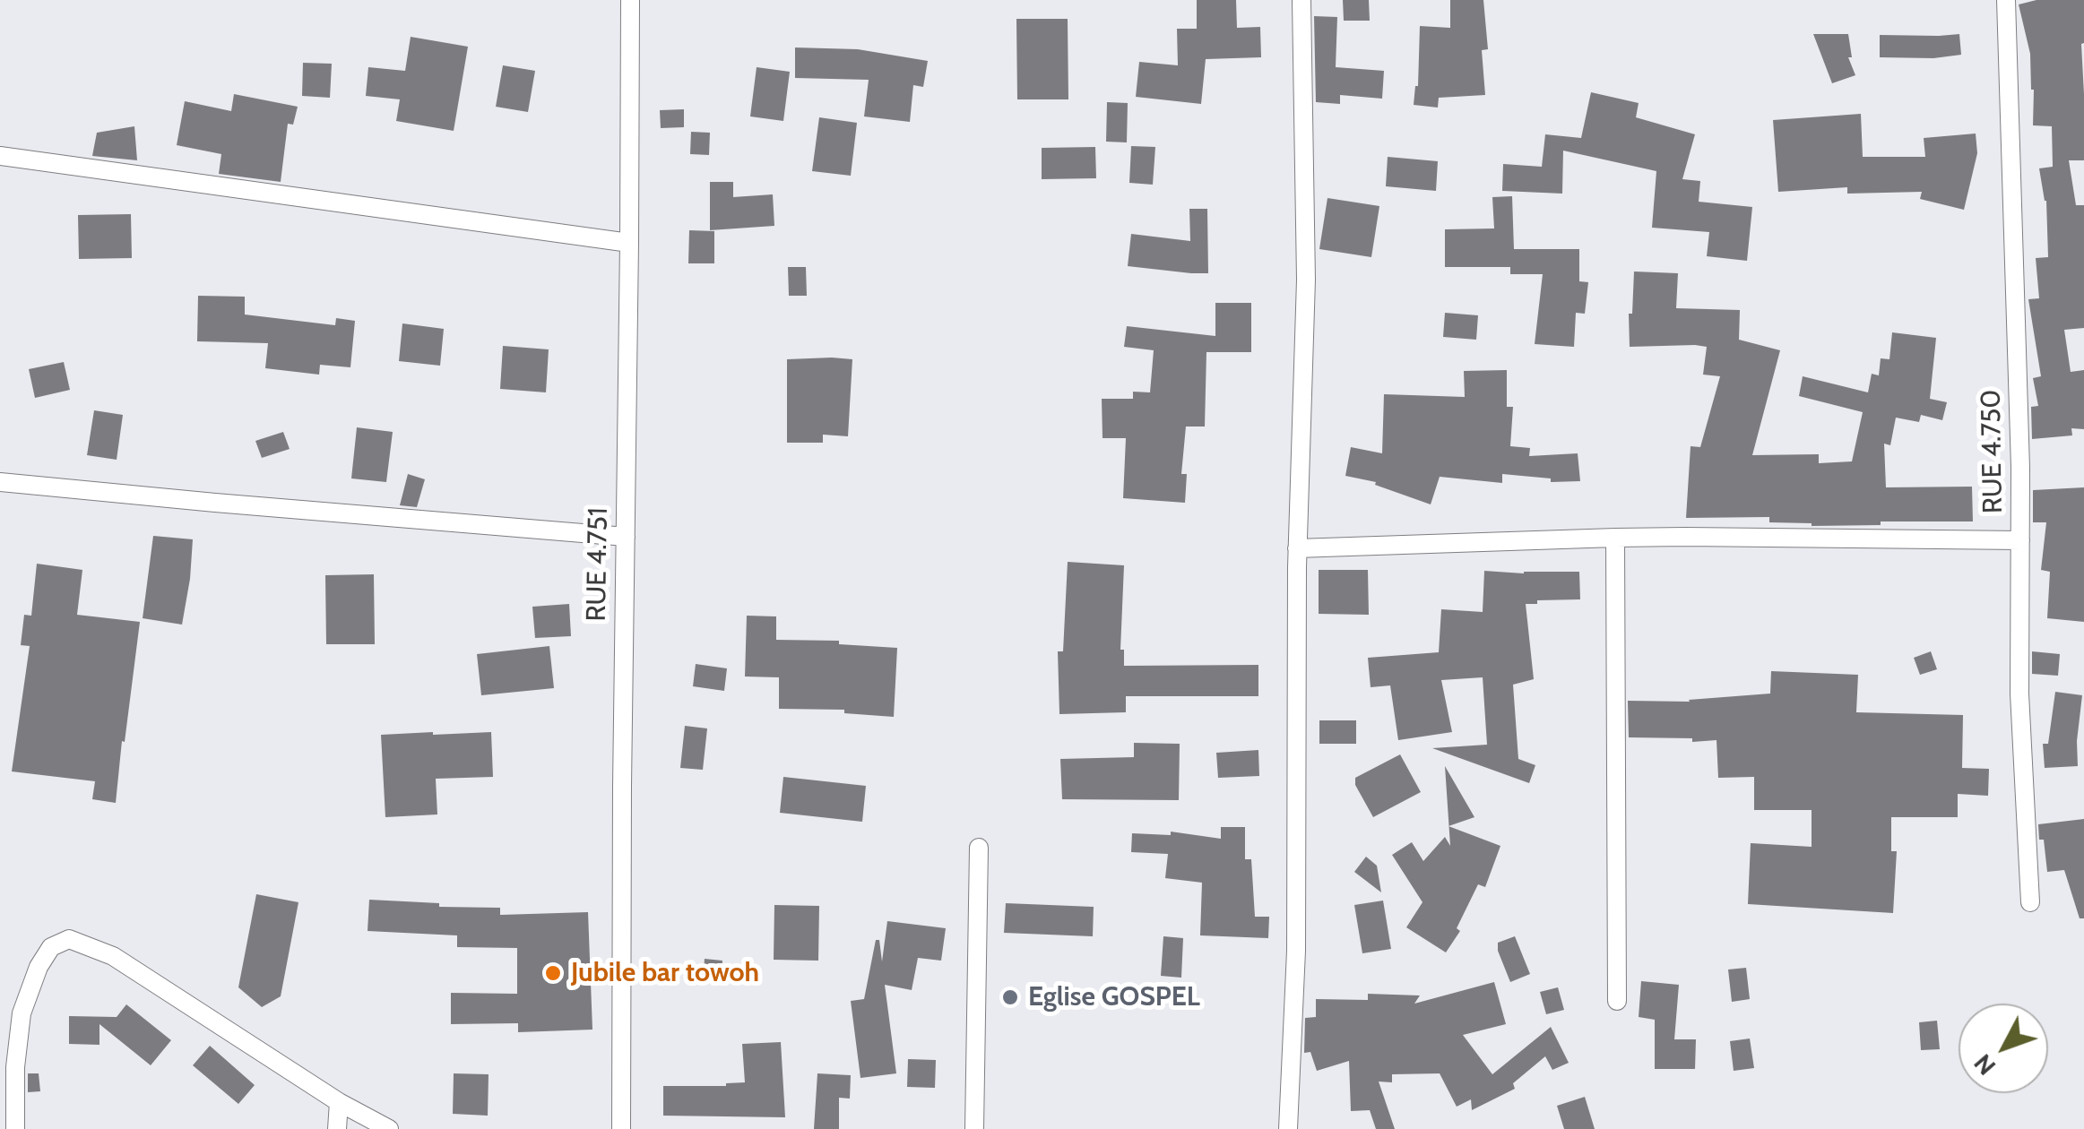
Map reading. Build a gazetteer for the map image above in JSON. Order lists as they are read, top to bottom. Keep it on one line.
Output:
{"streets":{"street":["RUE 4.750","RUE 4.751"]},"places":["Jubile bar towoh","Eglise GOSPEL"],"north":"bottom left"}
